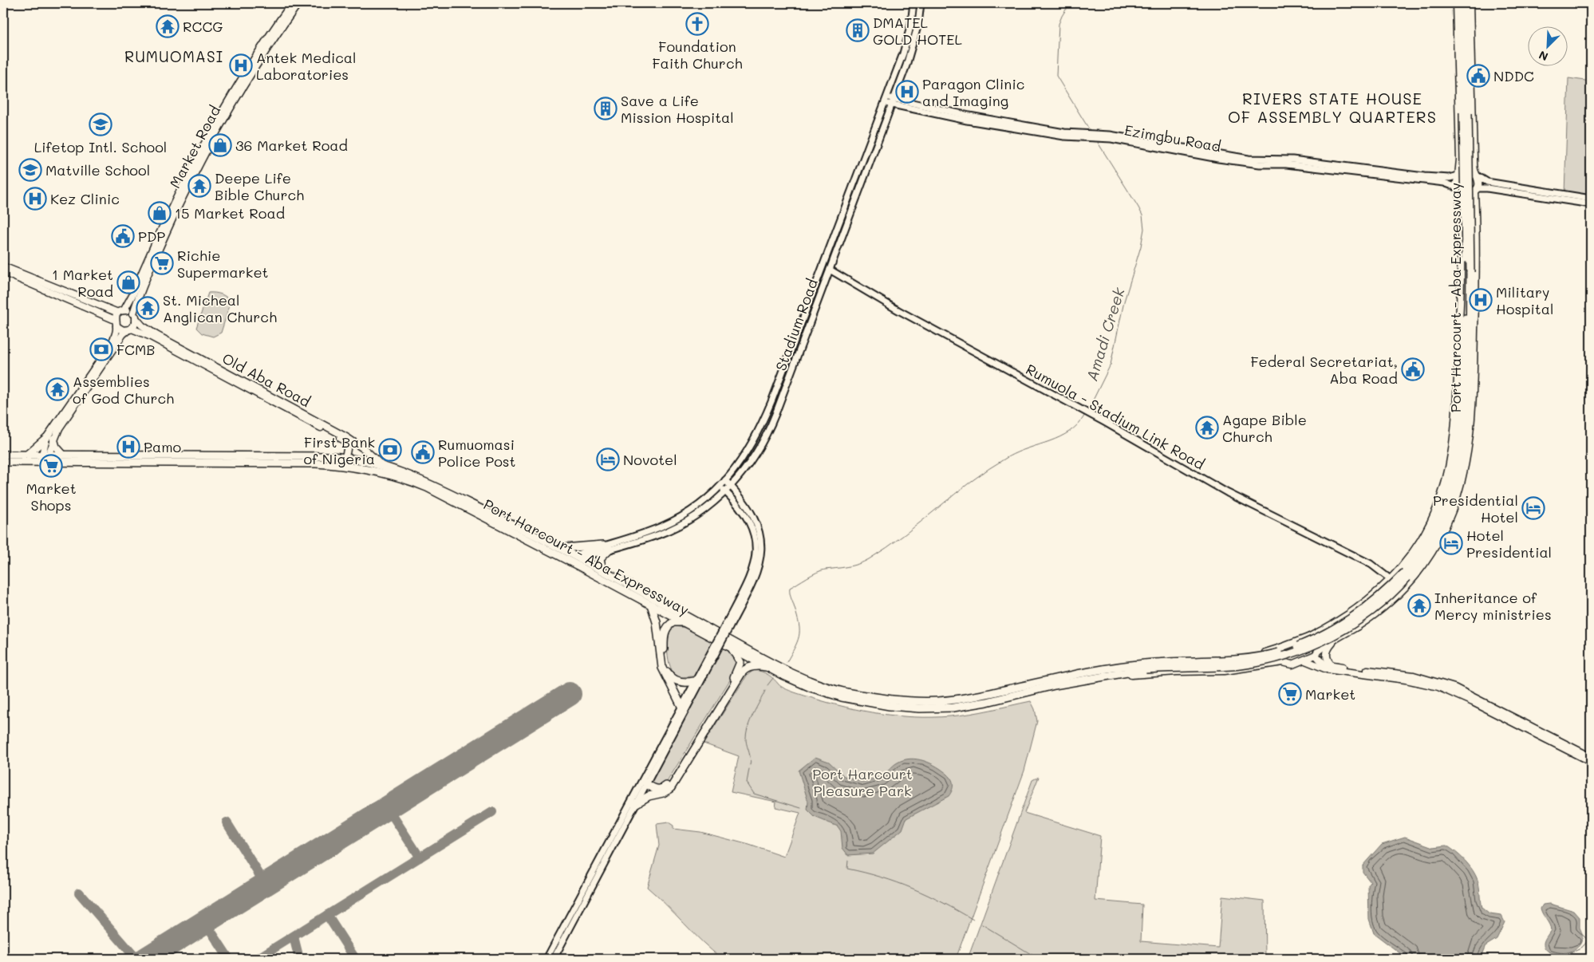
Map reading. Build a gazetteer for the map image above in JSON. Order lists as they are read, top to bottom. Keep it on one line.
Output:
{"streets":{"highway":["Port Harcourt - Aba Expressway"],"main road":["Ezimgbu Road","Market Road","Stadium Road","Old Aba Road","Rumuola - Stadium Link Road"]},"crossings":[["Ezimgbu Road","Stadium Road"],["Market Road","Old Aba Road"],["Port Harcourt - Aba Expressway","Stadium Road"],["Port Harcourt - Aba Expressway","Old Aba Road"],["Stadium Road","Rumuola - Stadium Link Road"]],"districts":["RUMUOMASI","RIVERS STATE HOUSE OF ASSEMBLY QUARTERS"],"water":["Amadi Creek"],"parks":["Port Harcourt Pleasure Park"],"places":{"church":["Foundation Faith Church"],"temple":["RCCG","Deepe Life Bible Church","St. Micheal Anglican Church","Assemblies of God Church","Agape Bible Church","Inheritance of Mercy ministries"],"building":["DMATEL GOLD HOTEL","Save a Life Mission Hospital"],"hospital":["Antek Medical Laboratories","Paragon Clinic and Imaging","Kez Clinic","Military Hospital","Pamo"],"public building":["NDDC","PDP","Federal Secretariat, Aba Road","Rumuomasi Police Post"],"school or university":["Lifetop Intl. School","Matville School"],"shop":["36 Market Road","15 Market Road","1 Market Road"],"supermarket":["Richie Supermarket","Market Shops","Market"],"bank":["FCMB","First Bank of Nigeria"],"hotel":["Novotel","Presidential Hotel","Hotel Presidential"]},"north":"bottom left"}
